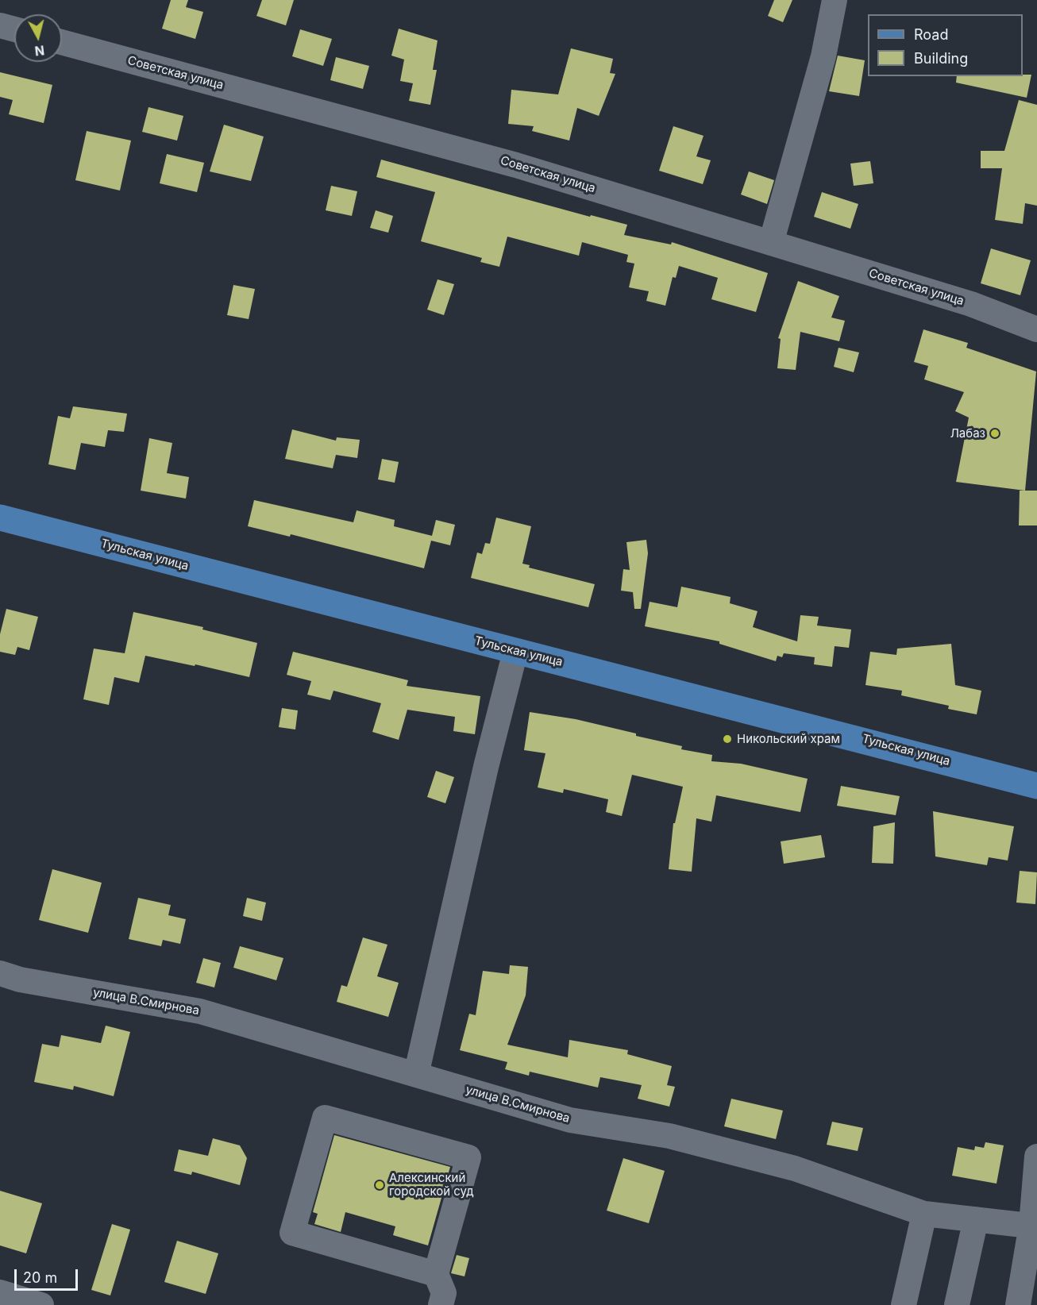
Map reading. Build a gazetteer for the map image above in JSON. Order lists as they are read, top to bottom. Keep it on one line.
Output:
{"streets":{"main road":["Тульская улица"],"street":["Советская улица","улица В.Смирнова"]},"places":["Лабаз","Никольский храм","Алексинский городской суд"],"legend":["Road","Building"],"scale_bar":"20 m","north":"bottom"}
